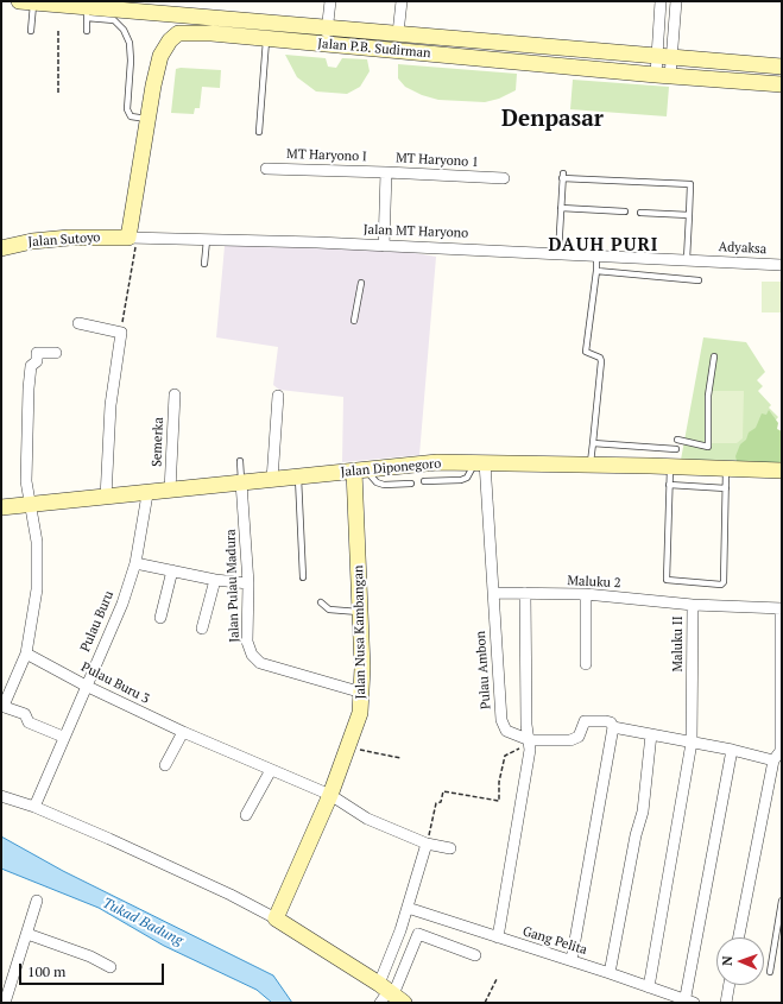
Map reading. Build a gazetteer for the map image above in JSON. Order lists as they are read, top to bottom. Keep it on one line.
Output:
{"streets":{"main road":["Jalan P.B. Sudirman","Jalan Sutoyo","Jalan Diponegoro","Jalan Nusa Kambangan"],"street":["MT Haryono I","MT Haryono 1","Jalan MT Haryono","Adyaksa","Semerka","Maluku 2","Jalan Pulau Madura","Pulau Buru","Maluku II","Pulau Ambon","Pulau Buru 3","Gang Pelita"]},"crossings":[["Jalan P.B. Sudirman","Jalan MT Haryono"],["Jalan P.B. Sudirman","Jalan Sutoyo"],["MT Haryono I","MT Haryono 1"],["MT Haryono 1","Jalan MT Haryono"],["Jalan MT Haryono","Jalan Sutoyo"],["Jalan MT Haryono","Adyaksa"],["Semerka","Jalan Diponegoro"],["Jalan Diponegoro","Jalan Pulau Madura"],["Jalan Diponegoro","Pulau Buru"],["Jalan Diponegoro","Jalan Nusa Kambangan"],["Jalan Diponegoro","Pulau Ambon"],["Maluku 2","Maluku II"],["Maluku 2","Pulau Ambon"],["Jalan Pulau Madura","Jalan Nusa Kambangan"],["Pulau Buru","Pulau Buru 3"],["Jalan Nusa Kambangan","Pulau Buru 3"],["Maluku II","Pulau Ambon"],["Maluku II","Gang Pelita"]],"districts":["Denpasar","DAUH PURI"],"water":["Tukad Badung"],"scale_bar":"100 m","north":"left"}
